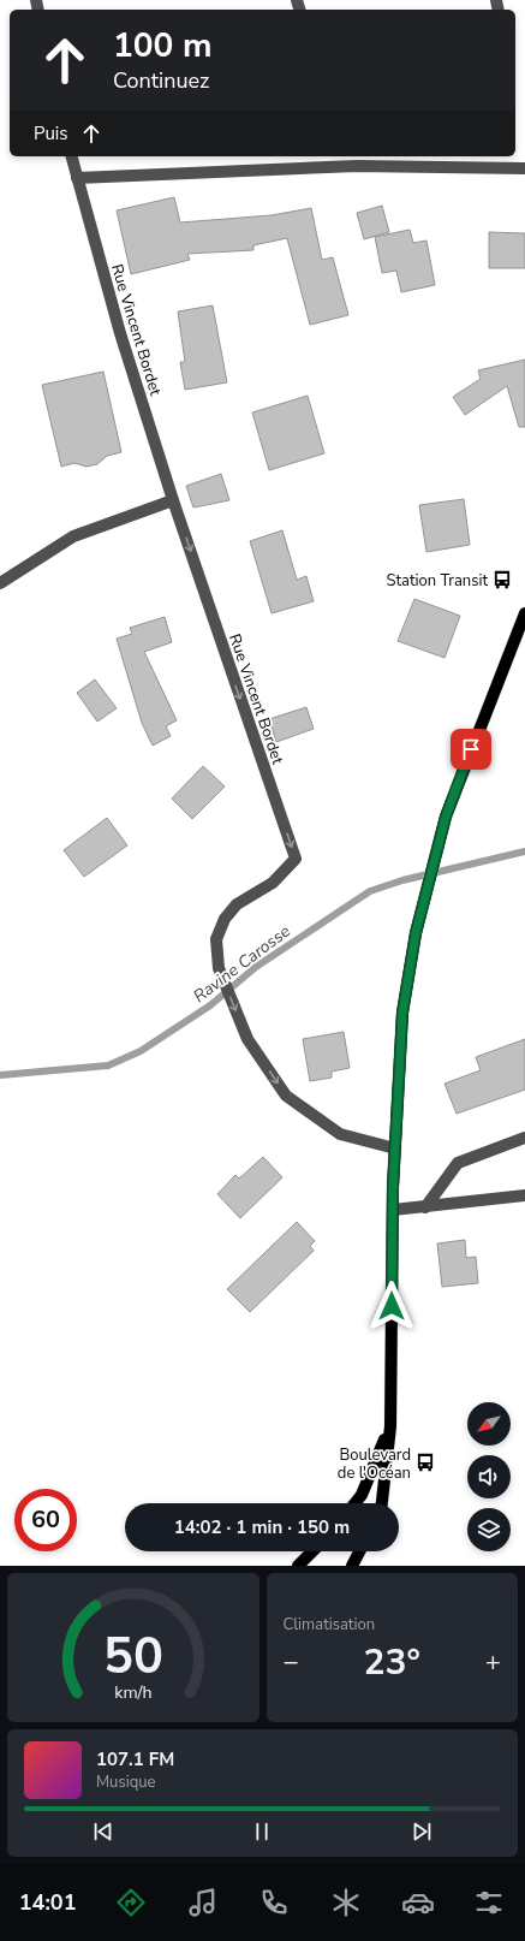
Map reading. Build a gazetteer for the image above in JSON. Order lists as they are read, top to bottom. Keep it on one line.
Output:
{"streets":{"street":["Rue Vincent Bordet"]},"one_way":["Rue Vincent Bordet"],"water":["Ravine Carosse"],"places":{"bus stop":["Station Transit","Boulevard de l'Océan"]},"north":"bottom left","page":{"turn":["100 m","Continuez"],"then":"Puis","limit":"60","trip":"14:02 · 1 min · 150 m","tile":"Climatisation","heat":["−","23°","+"],"song":["107.1 FM","Musique"],"tabs":"14:01","gauge":["50","km/h"]}}
